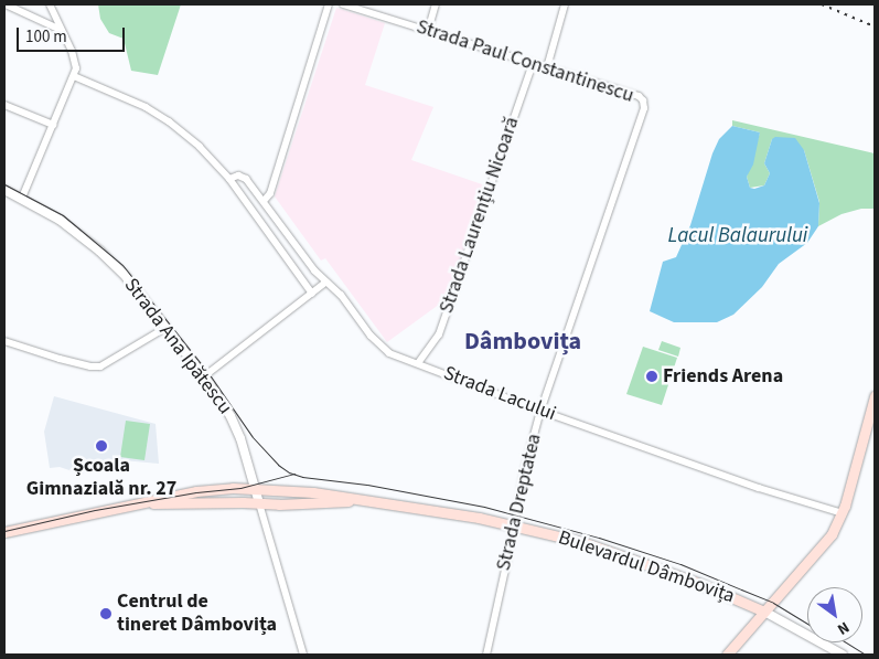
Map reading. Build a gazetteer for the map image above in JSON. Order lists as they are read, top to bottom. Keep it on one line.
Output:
{"streets":{"main road":["Bulevardul Dâmbovița"],"street":["Strada Paul Constantinescu","Strada Laurențiu Nicoară","Strada Ana Ipătescu","Strada Lacului","Strada Dreptatea"]},"crossings":[["Strada Paul Constantinescu","Strada Laurențiu Nicoară"],["Strada Paul Constantinescu","Strada Dreptatea"],["Strada Laurențiu Nicoară","Strada Lacului"],["Strada Ana Ipătescu","Bulevardul Dâmbovița"],["Strada Lacului","Strada Dreptatea"],["Strada Dreptatea","Bulevardul Dâmbovița"]],"districts":["Dâmbovița"],"water":["Lacul Balaurului"],"places":["Friends Arena","Școala Gimnazială nr. 27","Centrul de tineret Dâmbovița"],"scale_bar":"100 m","north":"bottom right"}
